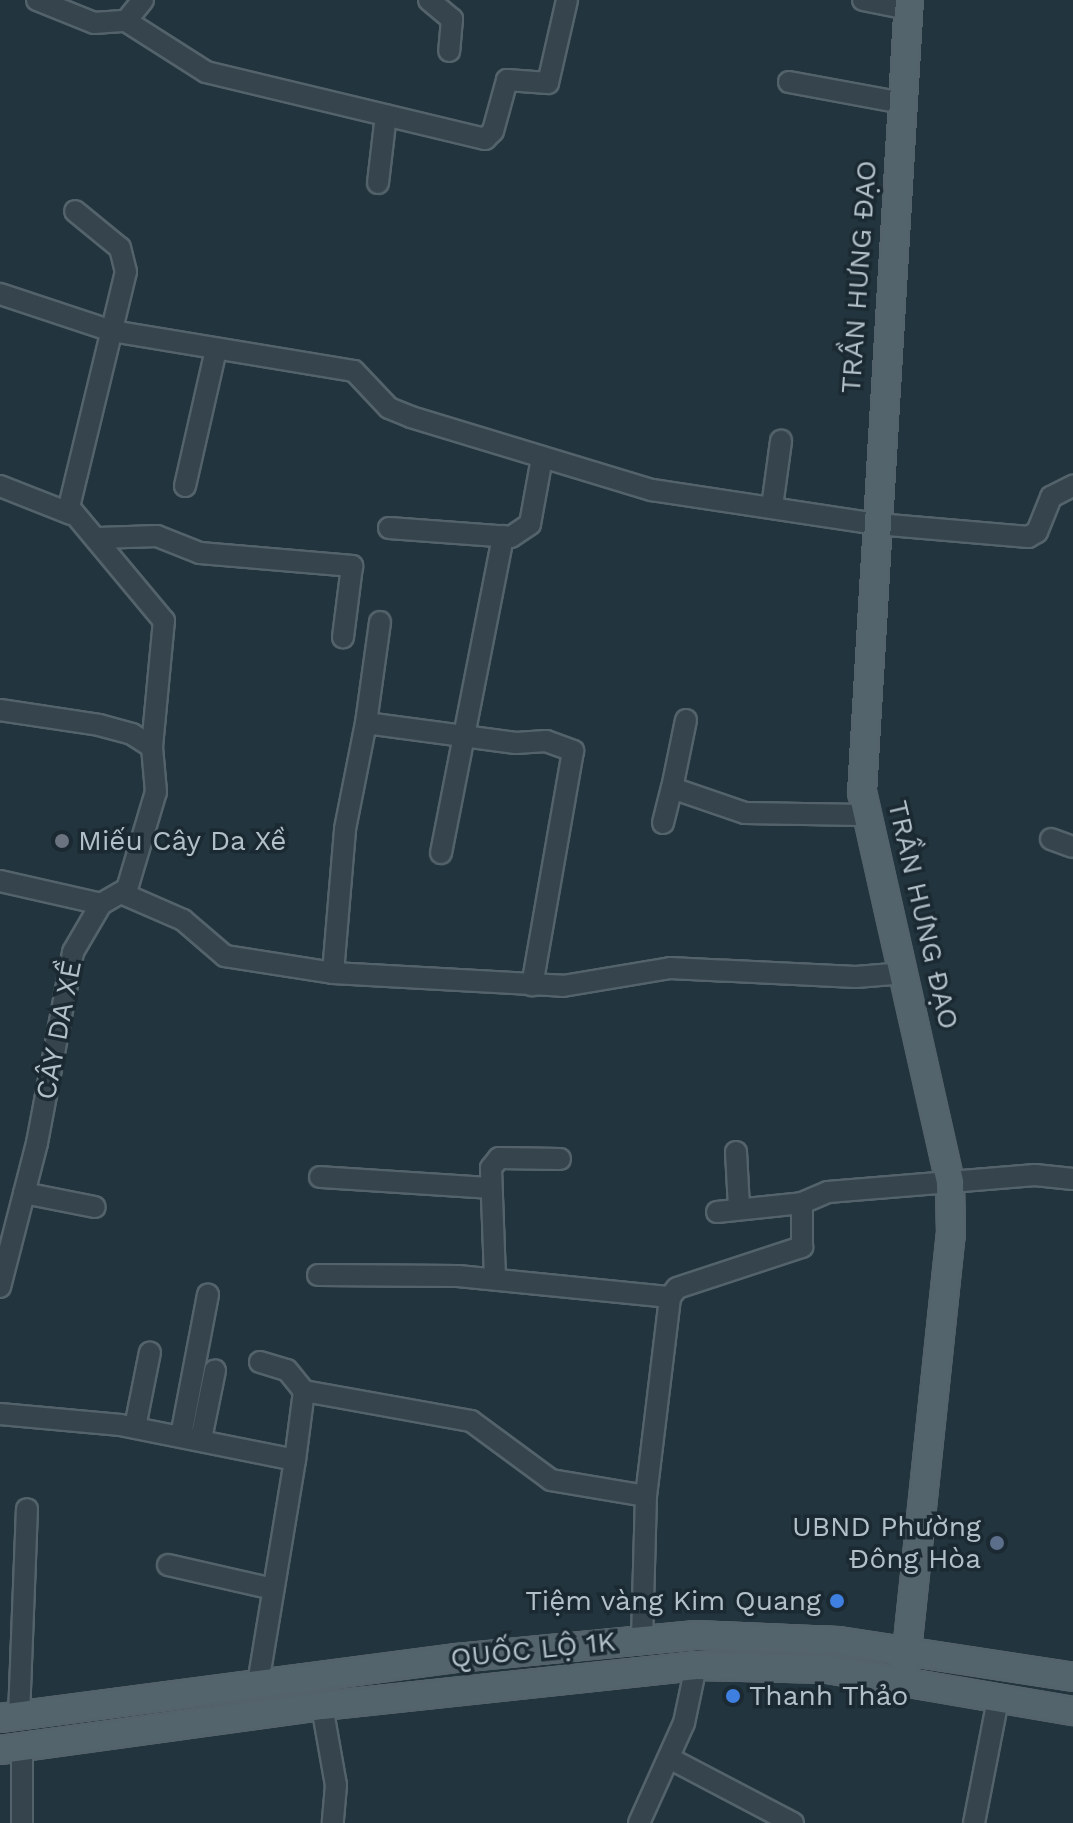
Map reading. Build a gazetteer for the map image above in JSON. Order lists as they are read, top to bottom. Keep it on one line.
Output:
{"streets":{"main road":["TRẦN HƯNG ĐẠO","QUỐC LỘ 1K"],"street":["CÂY DA XỀ"]},"crossings":[["TRẦN HƯNG ĐẠO","QUỐC LỘ 1K"]],"places":["Miếu Cây Da Xề","UBND Phường Đông Hòa","Tiệm vàng Kim Quang","Thanh Thảo"]}
